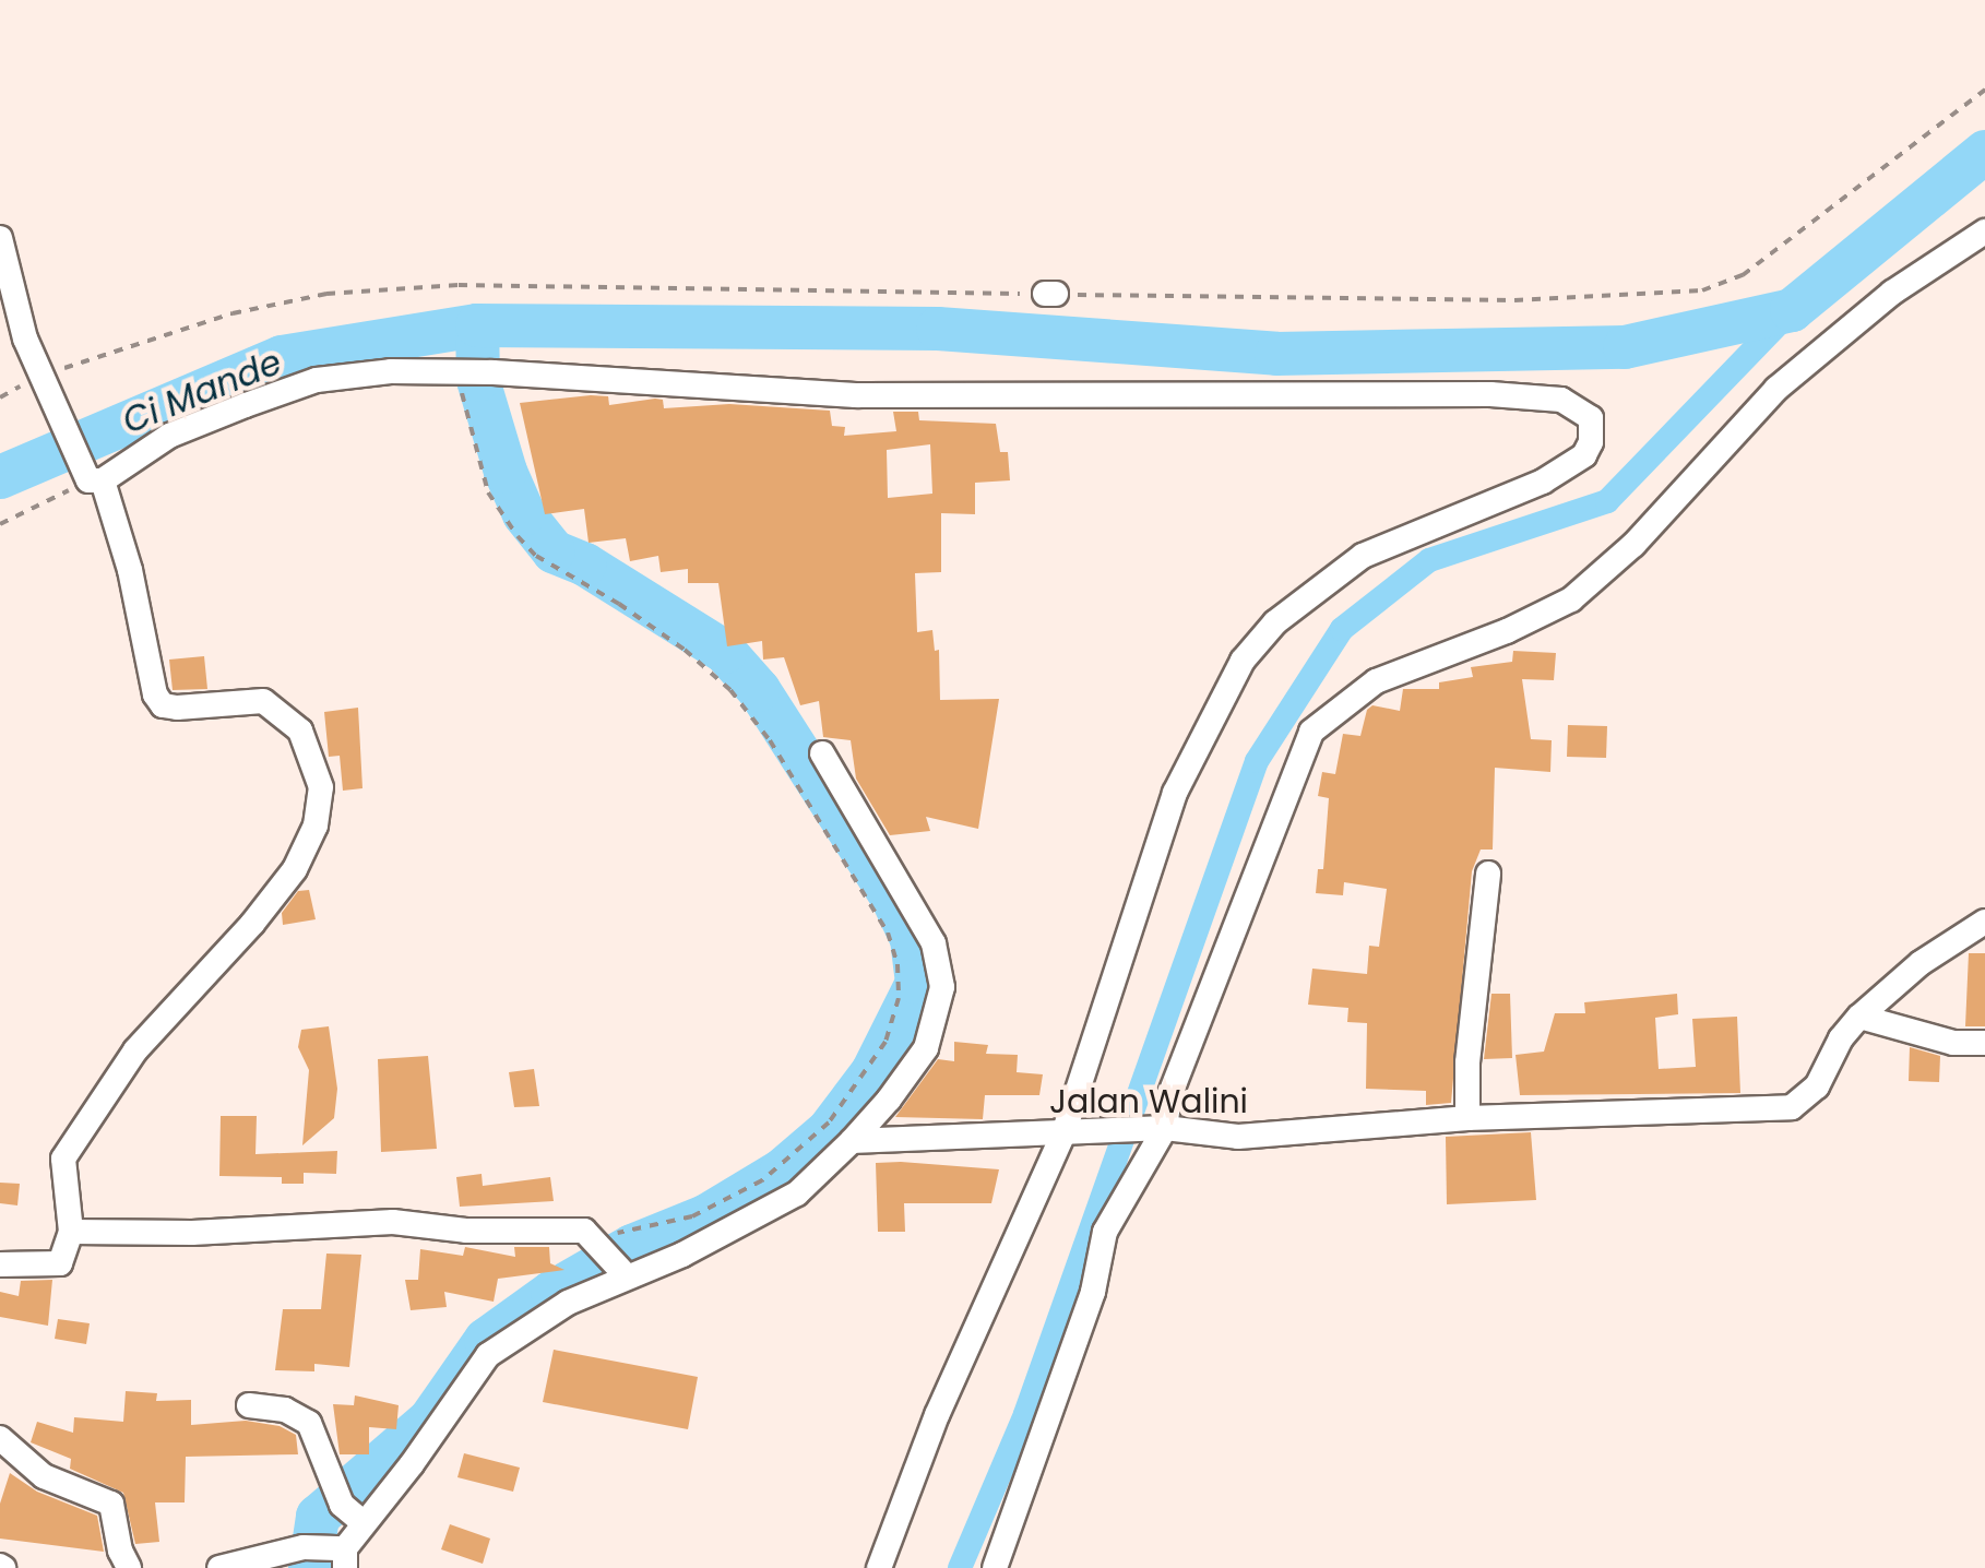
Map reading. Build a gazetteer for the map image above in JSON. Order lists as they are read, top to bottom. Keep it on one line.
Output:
{"streets":{"street":["Jalan Walini"]},"water":["Ci Mande"]}
